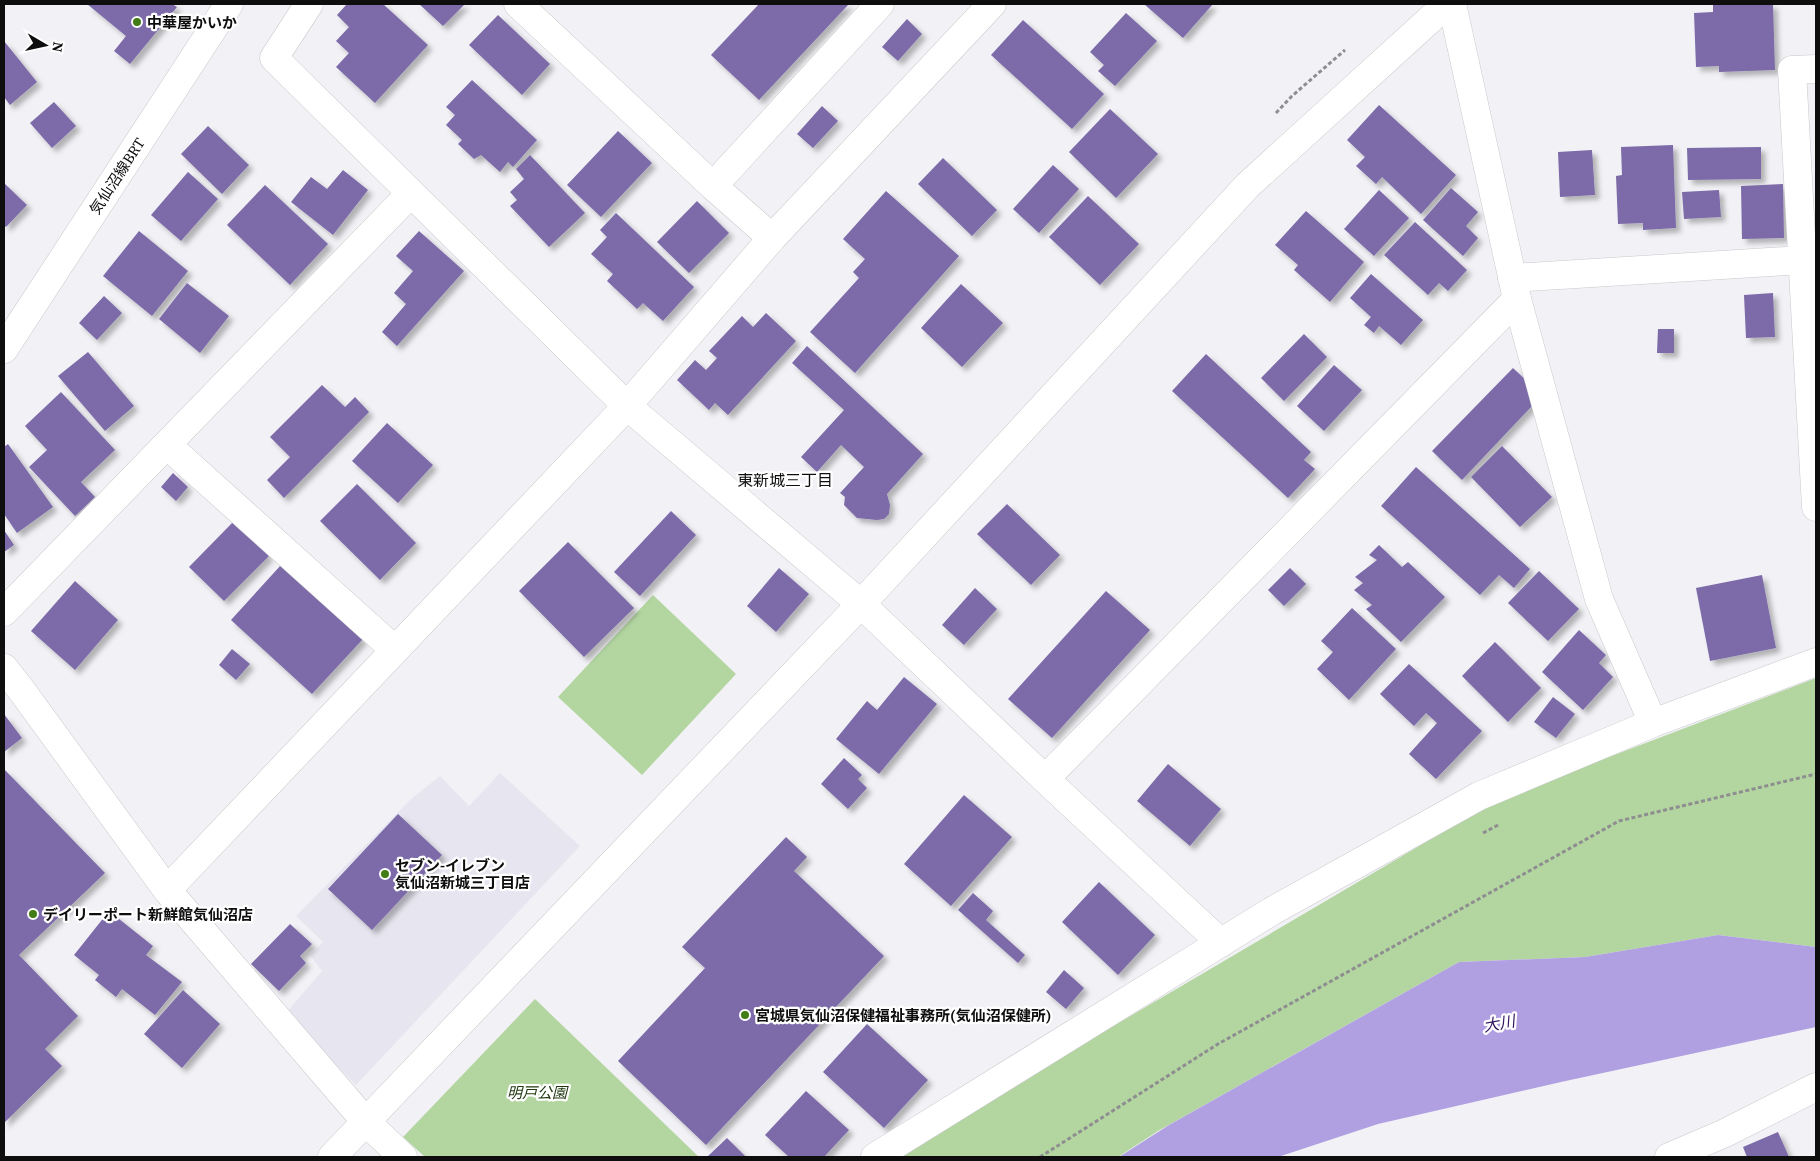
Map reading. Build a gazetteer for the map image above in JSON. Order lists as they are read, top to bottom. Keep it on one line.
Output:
{"streets":{"street":["気仙沼線BRT"]},"districts":["東新城三丁目"],"water":["大川"],"parks":["明戸公園"],"places":["中華屋かいか","セブン-イレブン 気仙沼新城三丁目店","デイリーポート新鮮館気仙沼店","宮城県気仙沼保健福祉事務所(気仙沼保健所)"],"north":"right"}
